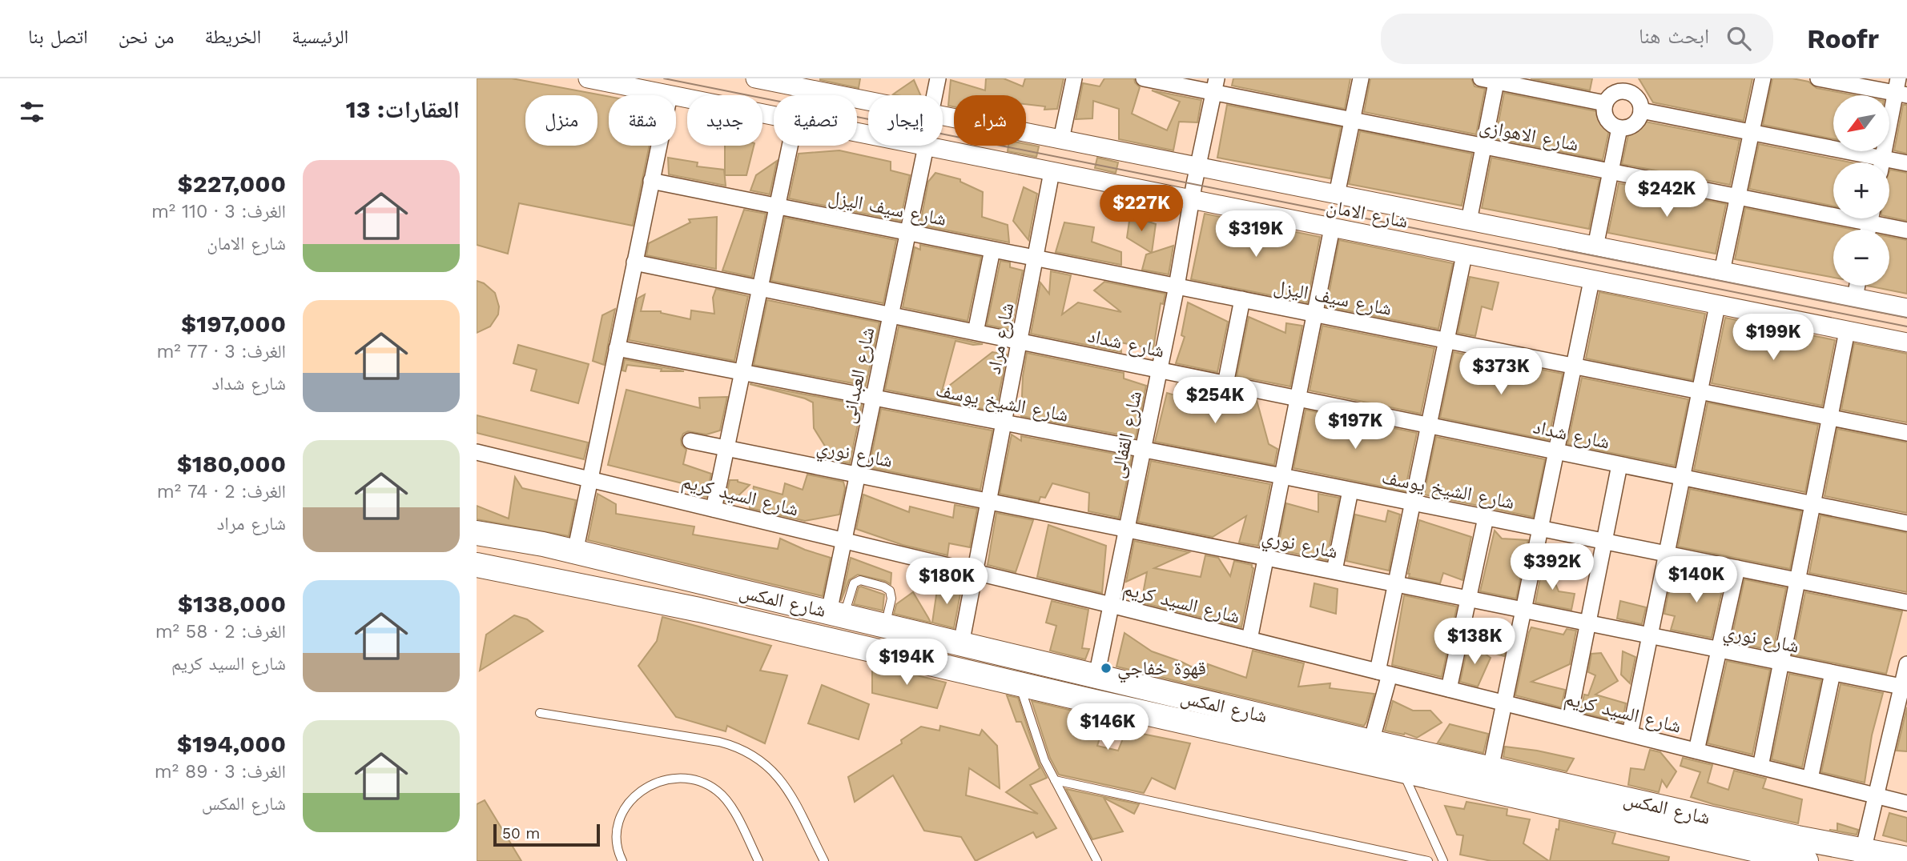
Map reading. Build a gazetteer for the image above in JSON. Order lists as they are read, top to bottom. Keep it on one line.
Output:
{"streets":{"main road":["شارع المكس"],"street":["شارع الاهوازى","شارع سيف اليزل","شارع الامان","شارع مراد","شارع شداد","شارع العبدانى","شارع الشيخ يوسف","شارع القفالى","شارع نوري","شارع السيد كريم"]},"crossings":[["شارع الاهوازى","شارع القفالى"],["شارع سيف اليزل","شارع مراد"],["شارع سيف اليزل","شارع العبدانى"],["شارع سيف اليزل","شارع القفالى"],["شارع الامان","شارع مراد"],["شارع الامان","شارع العبدانى"],["شارع الامان","شارع القفالى"],["شارع مراد","شارع شداد"],["شارع مراد","شارع الشيخ يوسف"],["شارع مراد","شارع نوري"],["شارع مراد","شارع السيد كريم"],["شارع مراد","شارع المكس"],["شارع شداد","شارع العبدانى"],["شارع شداد","شارع القفالى"],["شارع العبدانى","شارع الشيخ يوسف"],["شارع العبدانى","شارع نوري"],["شارع العبدانى","شارع السيد كريم"],["شارع العبدانى","شارع المكس"],["شارع الشيخ يوسف","شارع القفالى"],["شارع القفالى","شارع نوري"],["شارع القفالى","شارع السيد كريم"],["شارع القفالى","شارع المكس"]],"places":["قهوة خفاجي"],"scale_bar":"50 m","north":"bottom left","page":{"header":"Roofr","search":"ابحث هنا","nav":["الرئيسية","الخريطة","من نحن","اتصل بنا"],"heading":"العقارات: 13","map_buttons":["+","−"],"chip":["شراء","إيجار","تصفية","جديد","شقة","منزل"],"list":[{"name":"$227,000","note":"الغرف: 3 · 110 m² · شارع الامان"},{"name":"$197,000","note":"الغرف: 3 · 77 m² · شارع شداد"},{"name":"$180,000","note":"الغرف: 2 · 74 m² · شارع مراد"},{"name":"$138,000","note":"الغرف: 2 · 58 m² · شارع السيد كريم"},{"name":"$194,000","note":"الغرف: 3 · 89 m² · شارع المكس"}],"price":["$242K","$227K","$319K","$199K","$373K","$254K","$197K","$392K","$140K","$180K","$138K","$194K","$146K"],"scale":"50 m"}}
